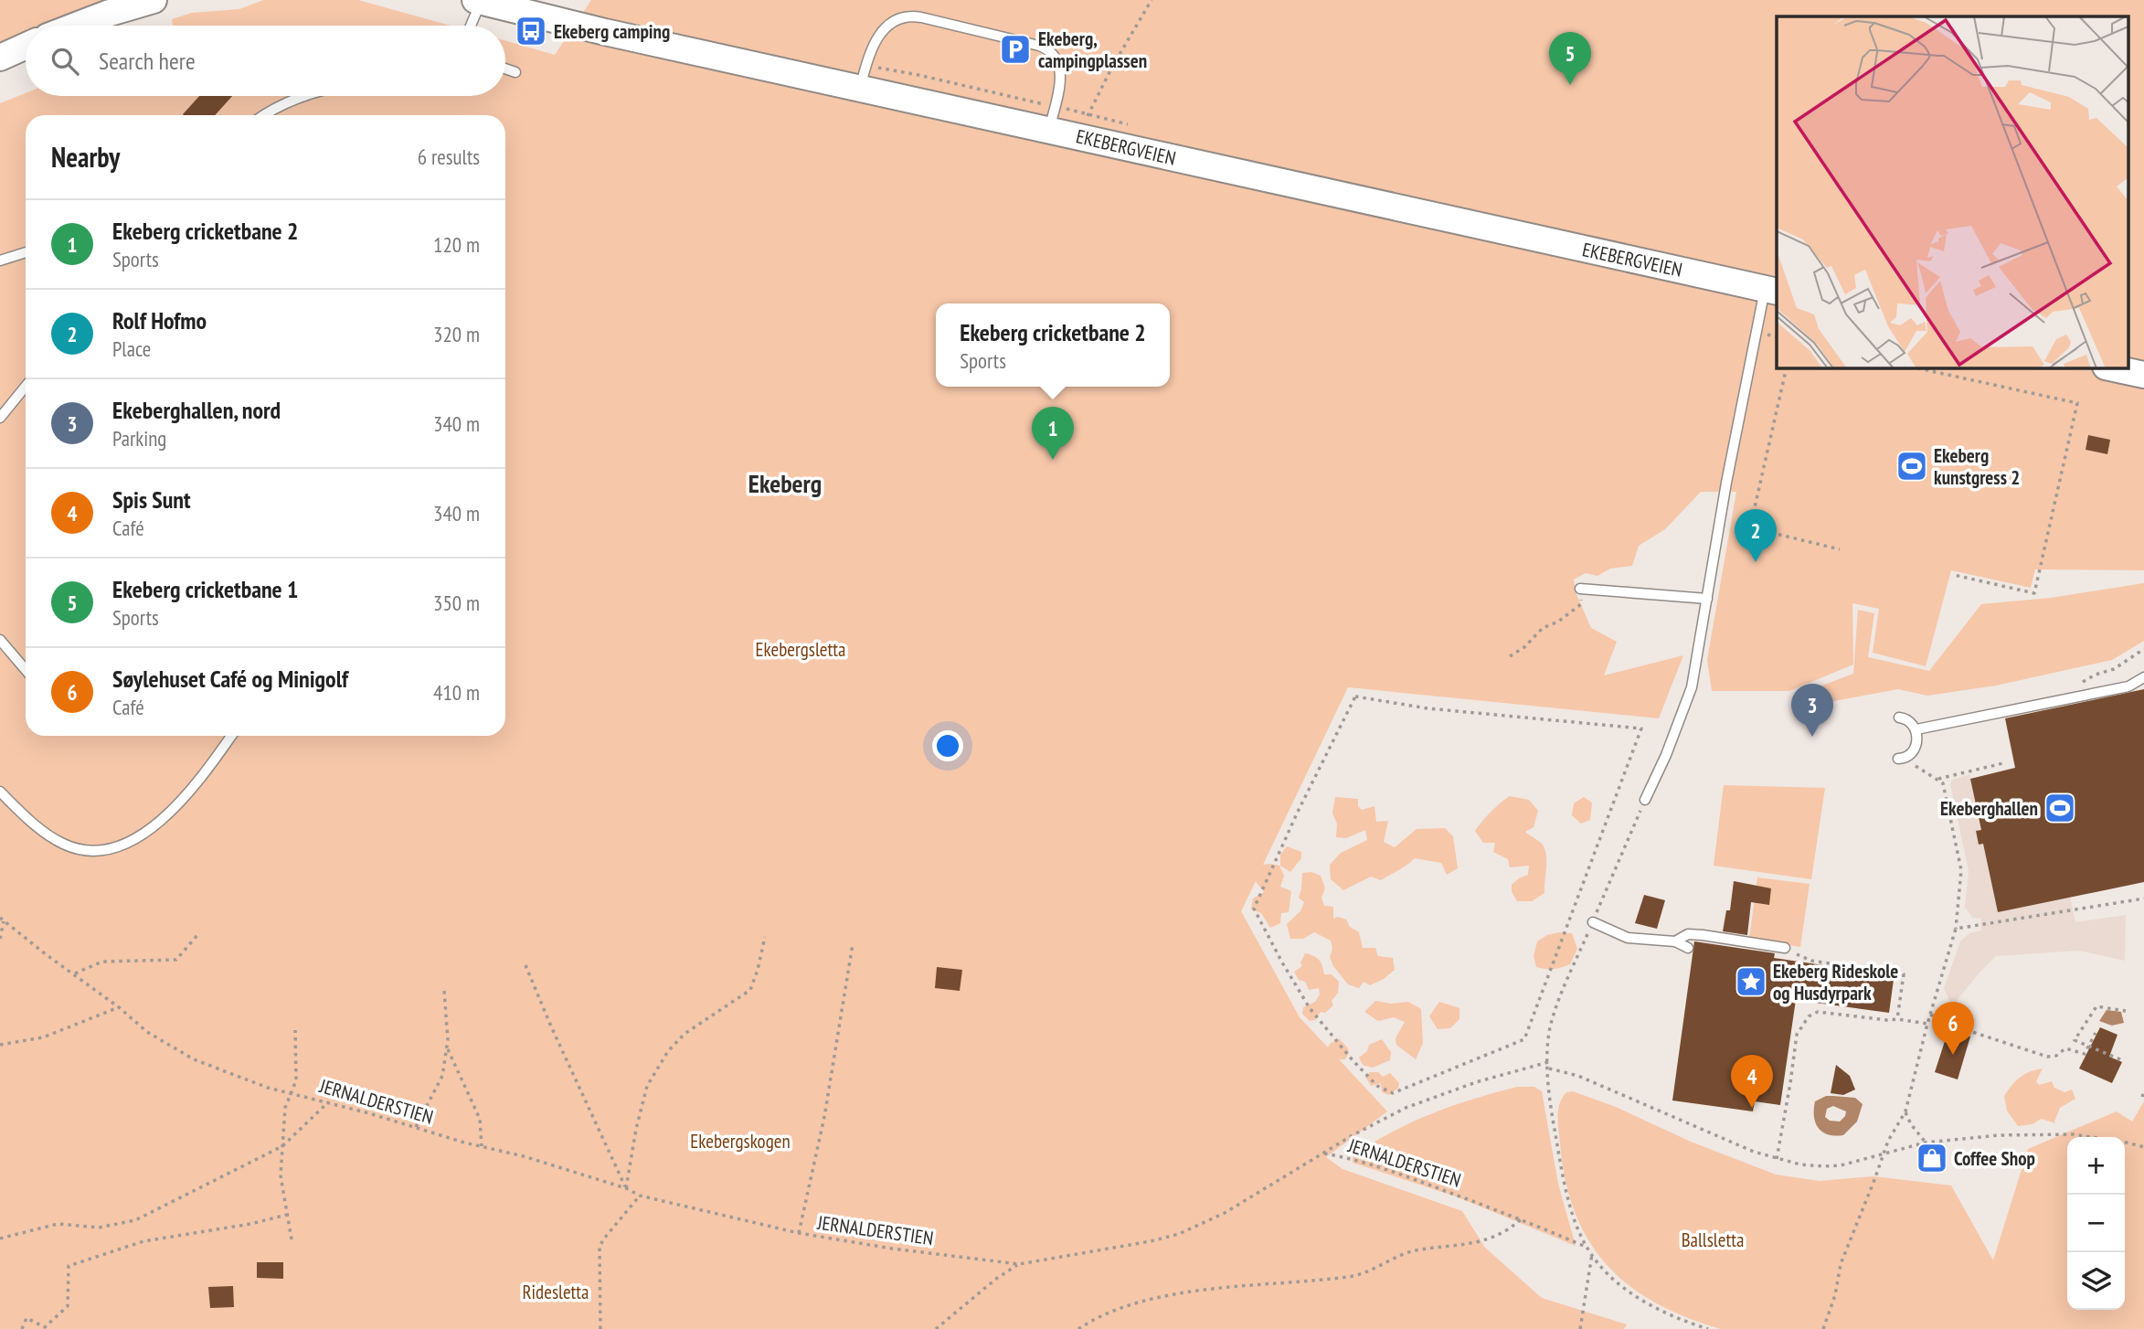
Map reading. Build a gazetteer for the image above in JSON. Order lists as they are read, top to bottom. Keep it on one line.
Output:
{"streets":{"street":["EKEBERGVEIEN"],"path":["JERNALDERSTIEN"]},"districts":["Ekeberg"],"parks":["Ekebergsletta","Ekebergskogen","Ballsletta","Ridesletta"],"places":{"bus stop":["Ekeberg camping"],"parking":["Ekeberg, campingplassen"],"sports":["Ekeberg kunstgress 2","Ekeberghallen"],"place":["Ekeberg Rideskole og Husdyrpark"],"shop":["Coffee Shop"]},"page":{"search":"Search here","pins":["5","1","2","3","6","4"],"heading":["Nearby","6 results"],"list":[{"mark":"1","name":"Ekeberg cricketbane 2","note":"Sports","value":"120 m"},{"mark":"2","name":"Rolf Hofmo","note":"Place","value":"320 m"},{"mark":"3","name":"Ekeberghallen, nord","note":"Parking","value":"340 m"},{"mark":"4","name":"Spis Sunt","note":"Café","value":"340 m"},{"mark":"5","name":"Ekeberg cricketbane 1","note":"Sports","value":"350 m"},{"mark":"6","name":"Søylehuset Café og Minigolf","note":"Café","value":"410 m"}],"popup":["Ekeberg cricketbane 2","Sports"],"map_buttons":["+","−"]}}
